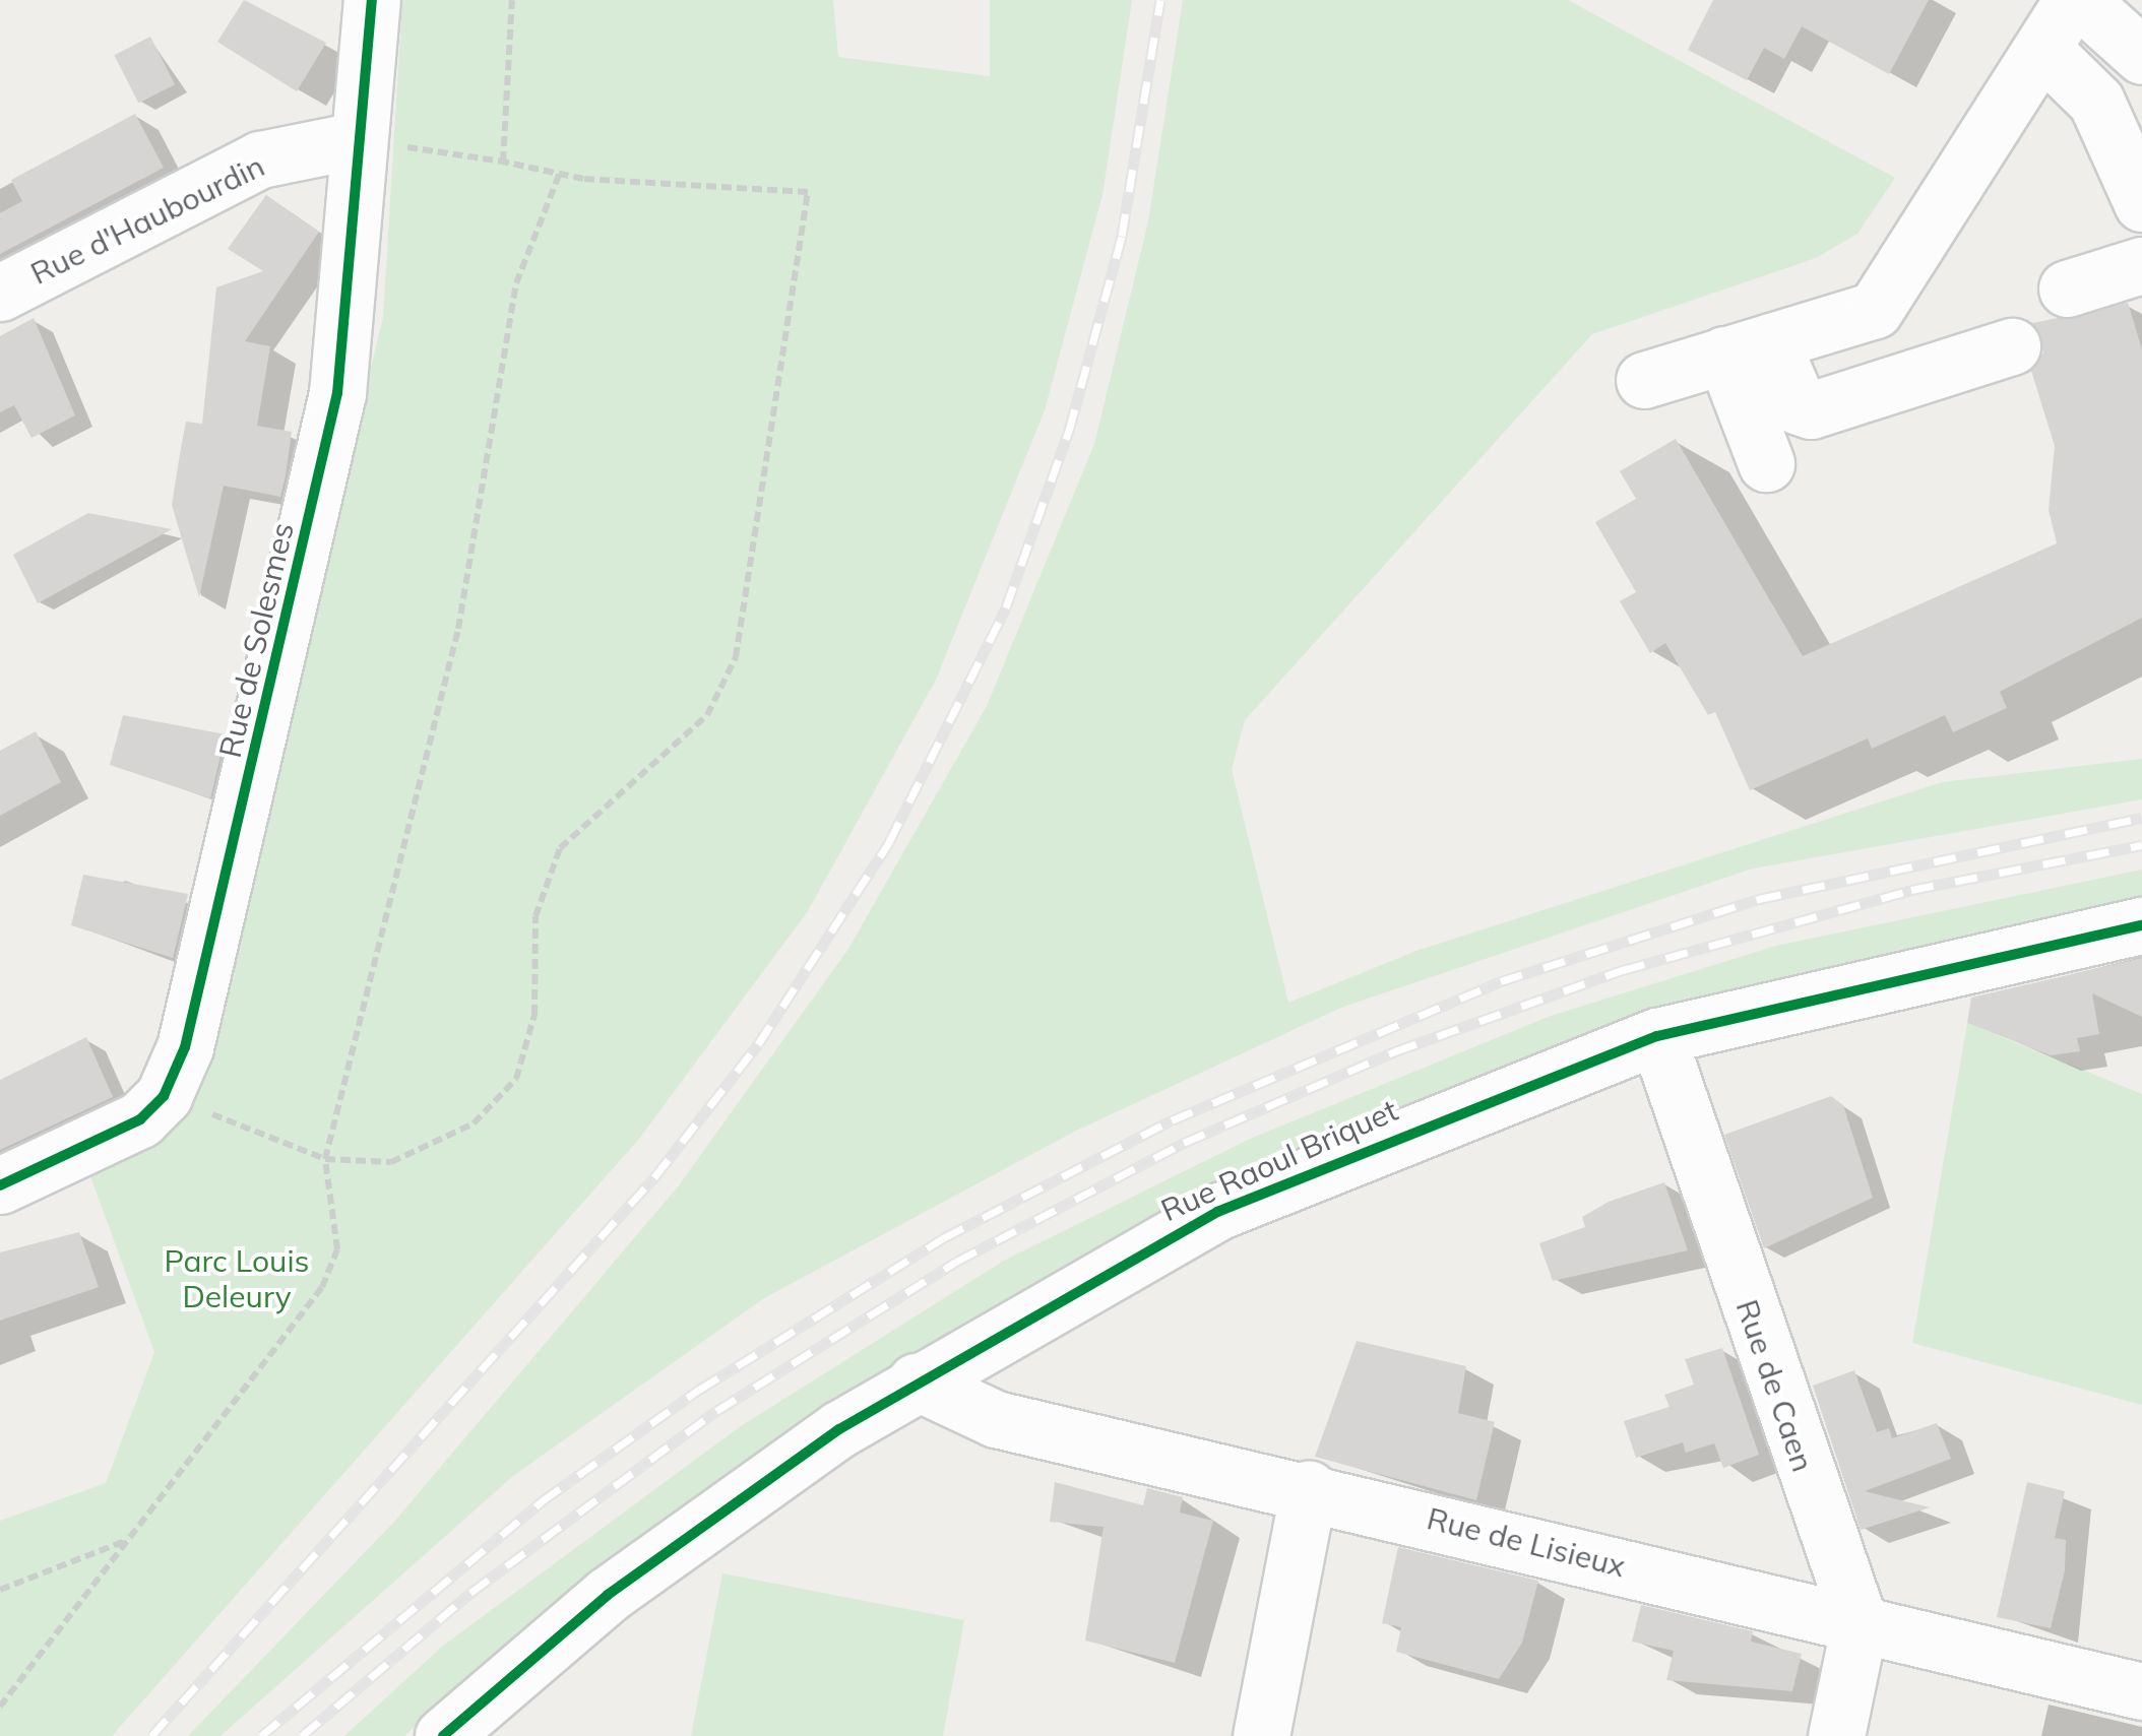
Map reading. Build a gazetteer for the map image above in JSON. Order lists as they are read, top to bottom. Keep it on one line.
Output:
{"streets":{"street":["Rue d'Haubourdin","Rue de Solesmes","Rue Raoul Briquet","Rue de Caen","Rue de Lisieux"]},"crossings":[["Rue d'Haubourdin","Rue de Solesmes"],["Rue Raoul Briquet","Rue de Caen"],["Rue Raoul Briquet","Rue de Lisieux"],["Rue de Caen","Rue de Lisieux"]],"parks":["Parc Louis Deleury"]}
